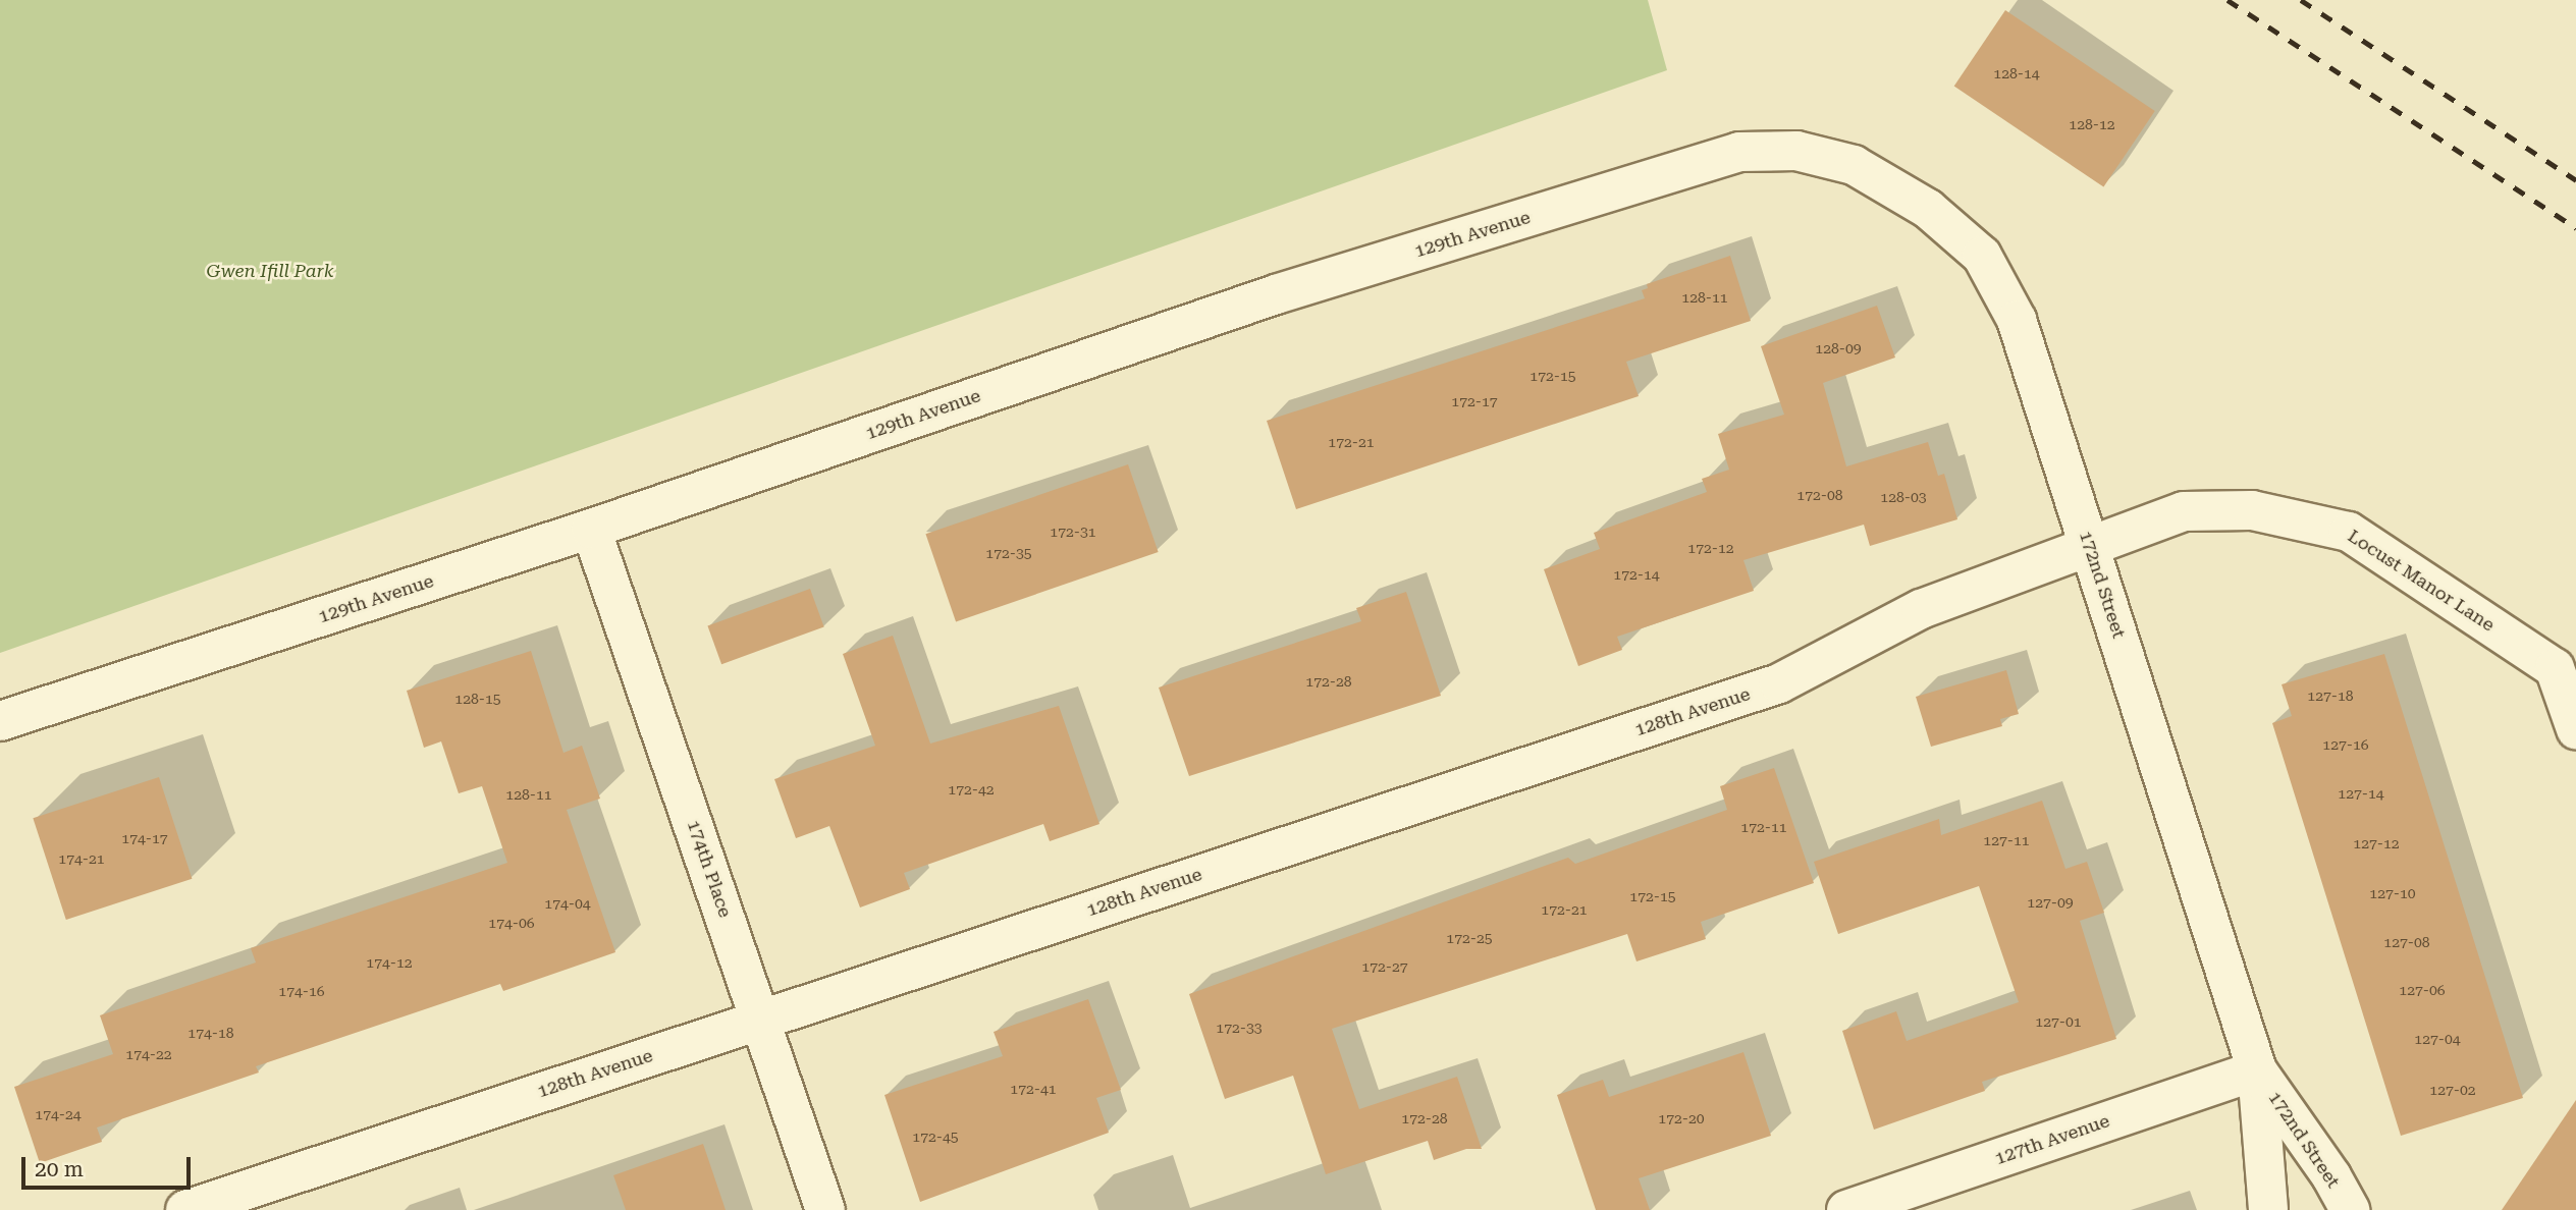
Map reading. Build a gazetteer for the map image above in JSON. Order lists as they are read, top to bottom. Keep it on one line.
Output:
{"streets":{"street":["129th Avenue","Locust Manor Lane","172nd Street","128th Avenue","174th Place","127th Avenue"]},"crossings":[["129th Avenue","172nd Street"],["129th Avenue","174th Place"],["Locust Manor Lane","172nd Street"],["Locust Manor Lane","128th Avenue"],["172nd Street","128th Avenue"],["172nd Street","127th Avenue"],["128th Avenue","174th Place"]],"parks":["Gwen Ifill Park"],"house_numbers":["128-14","128-12","128-11","128-09","172-15","172-17","172-21","172-08","128-03","172-31","172-12","172-35","172-14","172-28","127-18","128-15","127-16","172-42","127-14","128-11","172-11","174-17","127-11","127-12","174-21","127-10","172-15","127-09","174-04","172-21","174-06","172-25","127-08","174-12","172-27","127-06","174-16","127-01","172-33","174-18","127-04","174-22","172-41","127-02","174-24","172-28","172-20","172-45"],"scale_bar":"20 m"}
